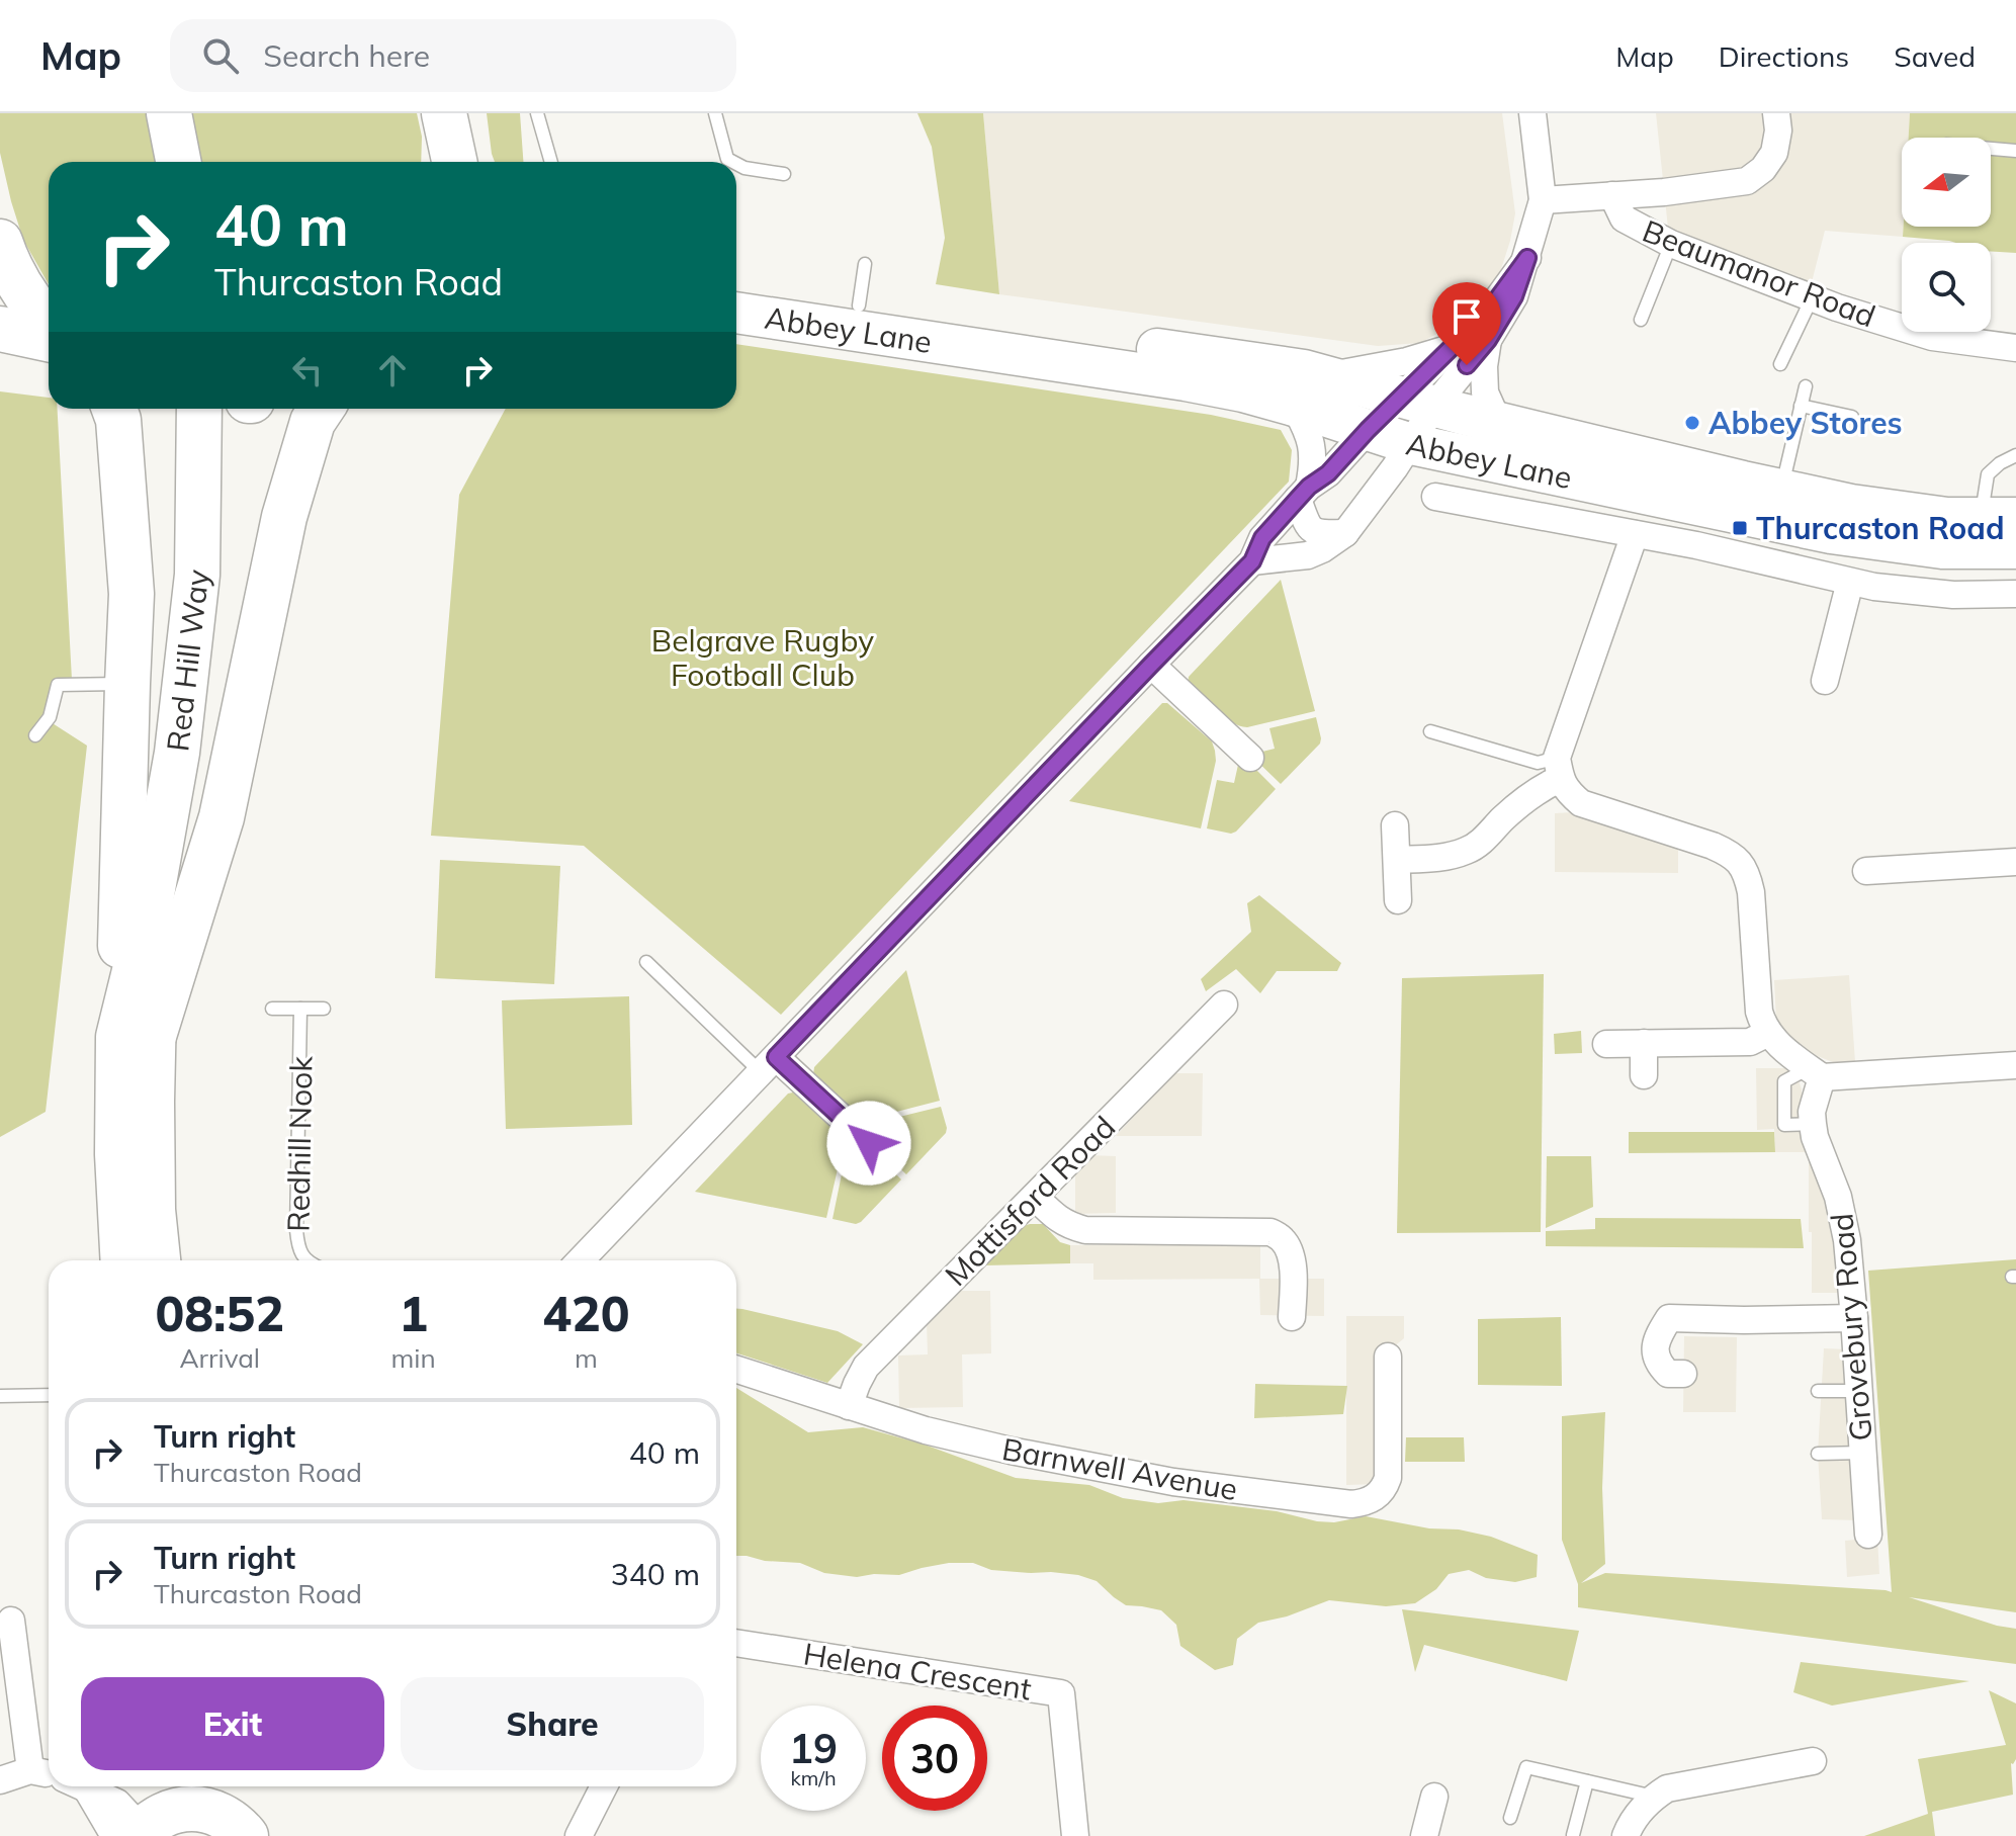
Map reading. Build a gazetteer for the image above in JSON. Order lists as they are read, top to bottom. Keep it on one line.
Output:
{"streets":{"highway":["Red Hill Way"],"main road":["Abbey Lane"],"street":["Beaumanor Road","Mottisford Road","Grovebury Road","Barnwell Avenue","Helena Crescent"],"lane":["Redhill Nook"]},"crossings":[["Mottisford Road","Barnwell Avenue"]],"parks":["Belgrave Rugby Football Club"],"places":{"other":["Abbey Stores"],"transit":["Thurcaston Road"]},"north":"left","page":{"header":"Map","search":"Search here","nav":["Map","Directions","Saved"],"turn":["40 m","Thurcaston Road"],"eta":["08:52","Arrival","1","min","420","m"],"list":[{"name":"Turn right","note":"Thurcaston Road","value":"40 m"},{"name":"Turn right","note":"Thurcaston Road","value":"340 m"}],"buttons":["Exit","Share"],"speed":"19 km/h","limit":"30"}}
